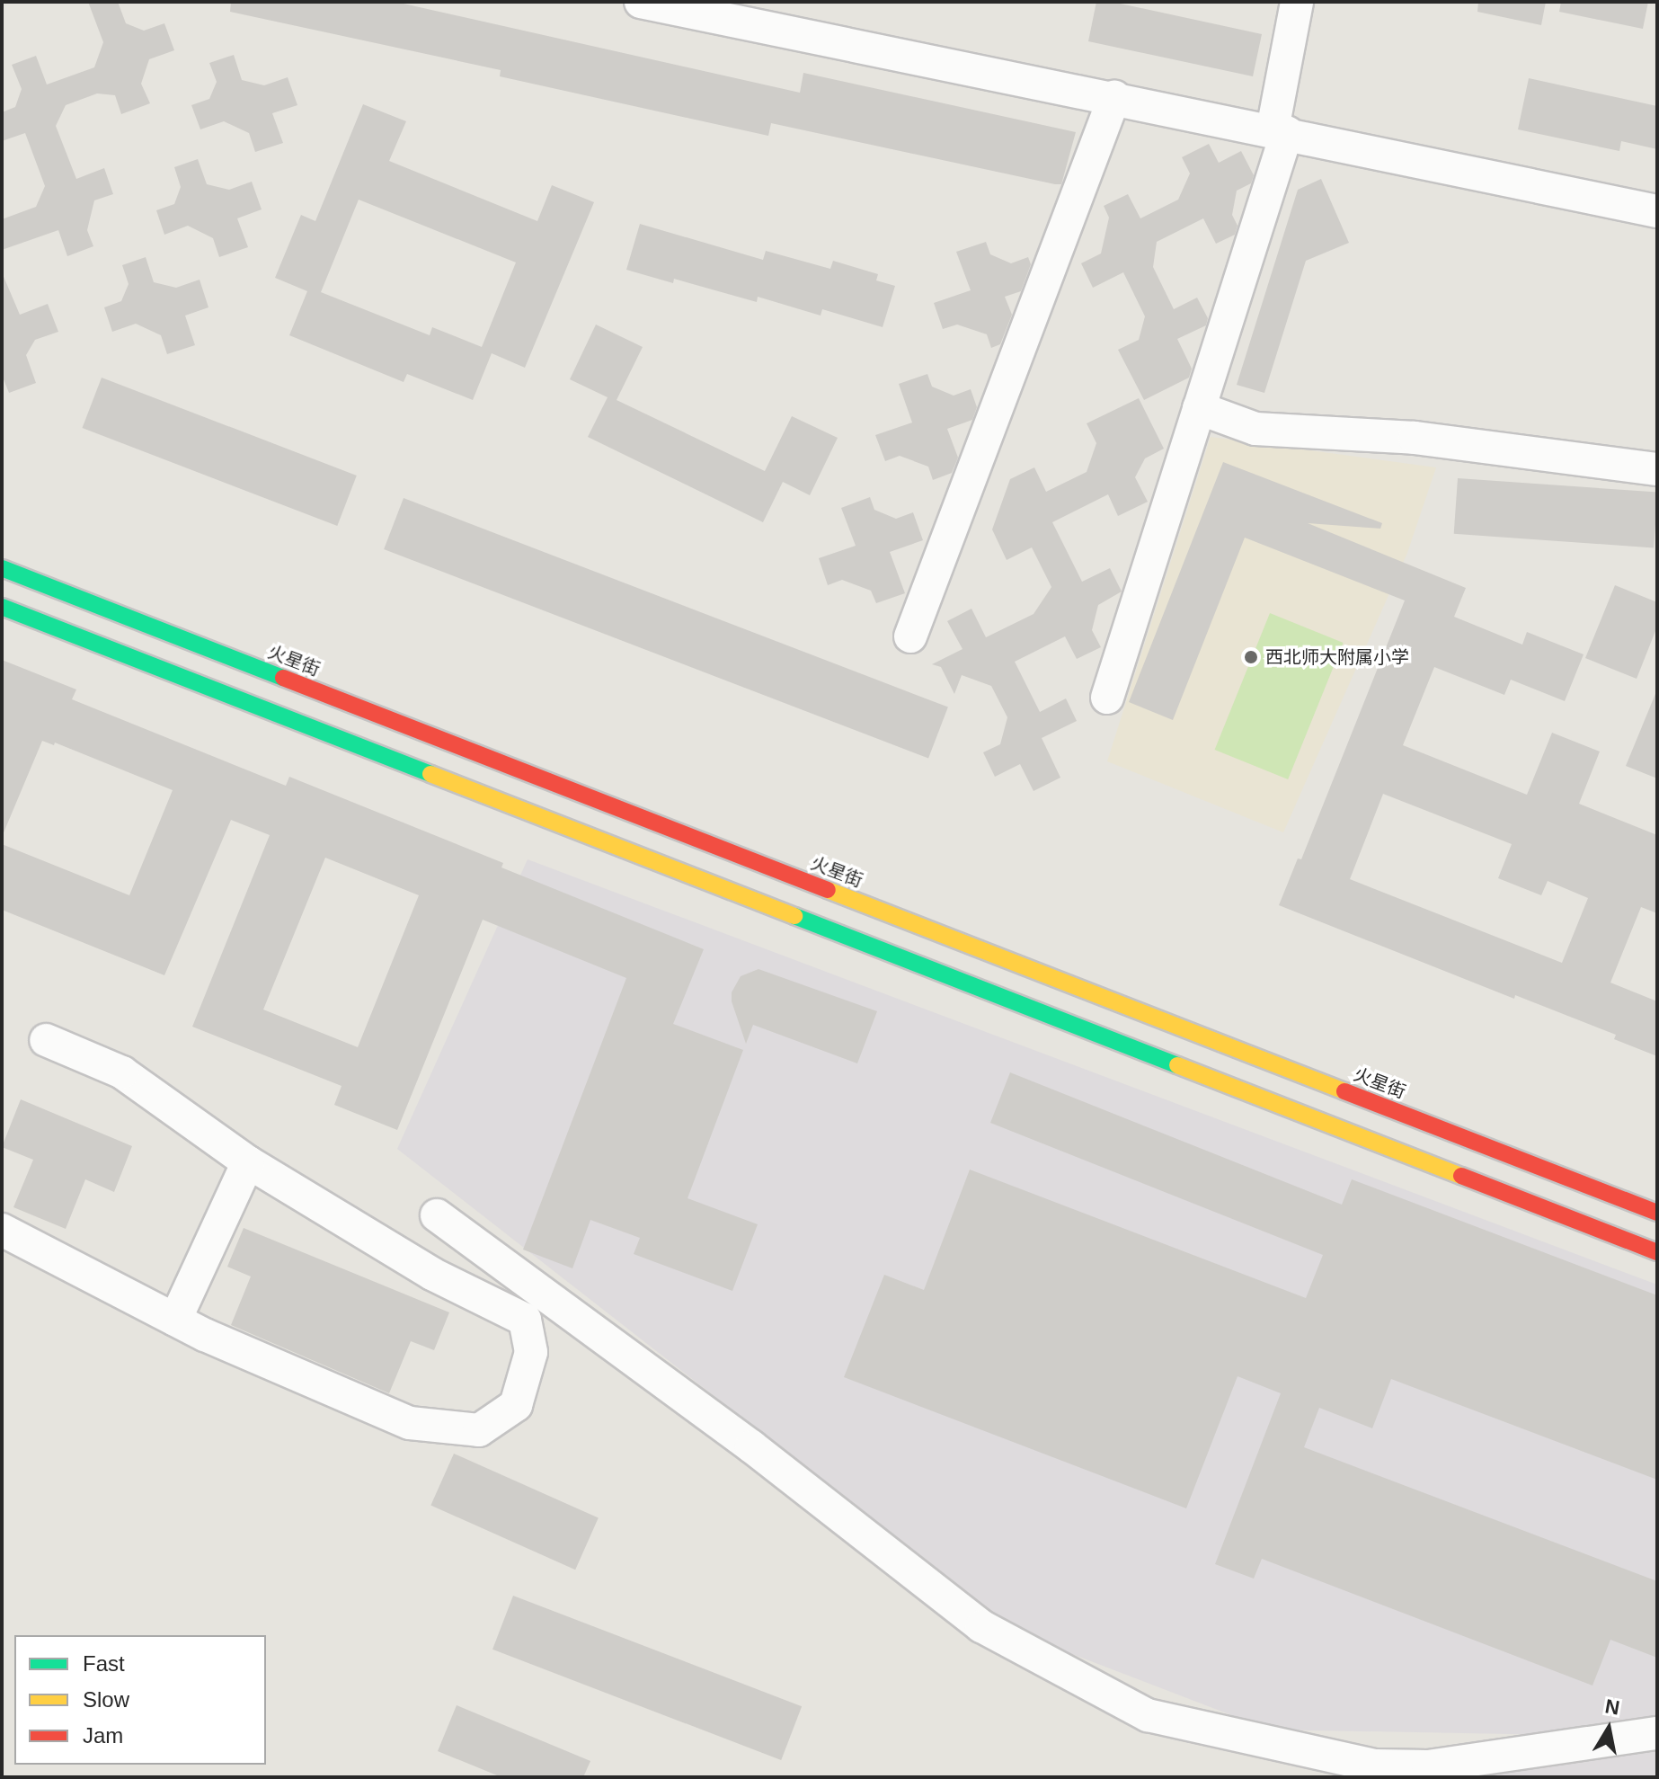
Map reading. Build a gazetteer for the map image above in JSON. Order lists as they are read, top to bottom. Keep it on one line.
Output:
{"streets":{"street":["火星街"]},"places":["西北师大附属小学"],"legend":["Fast","Slow","Jam"],"north":"top"}
